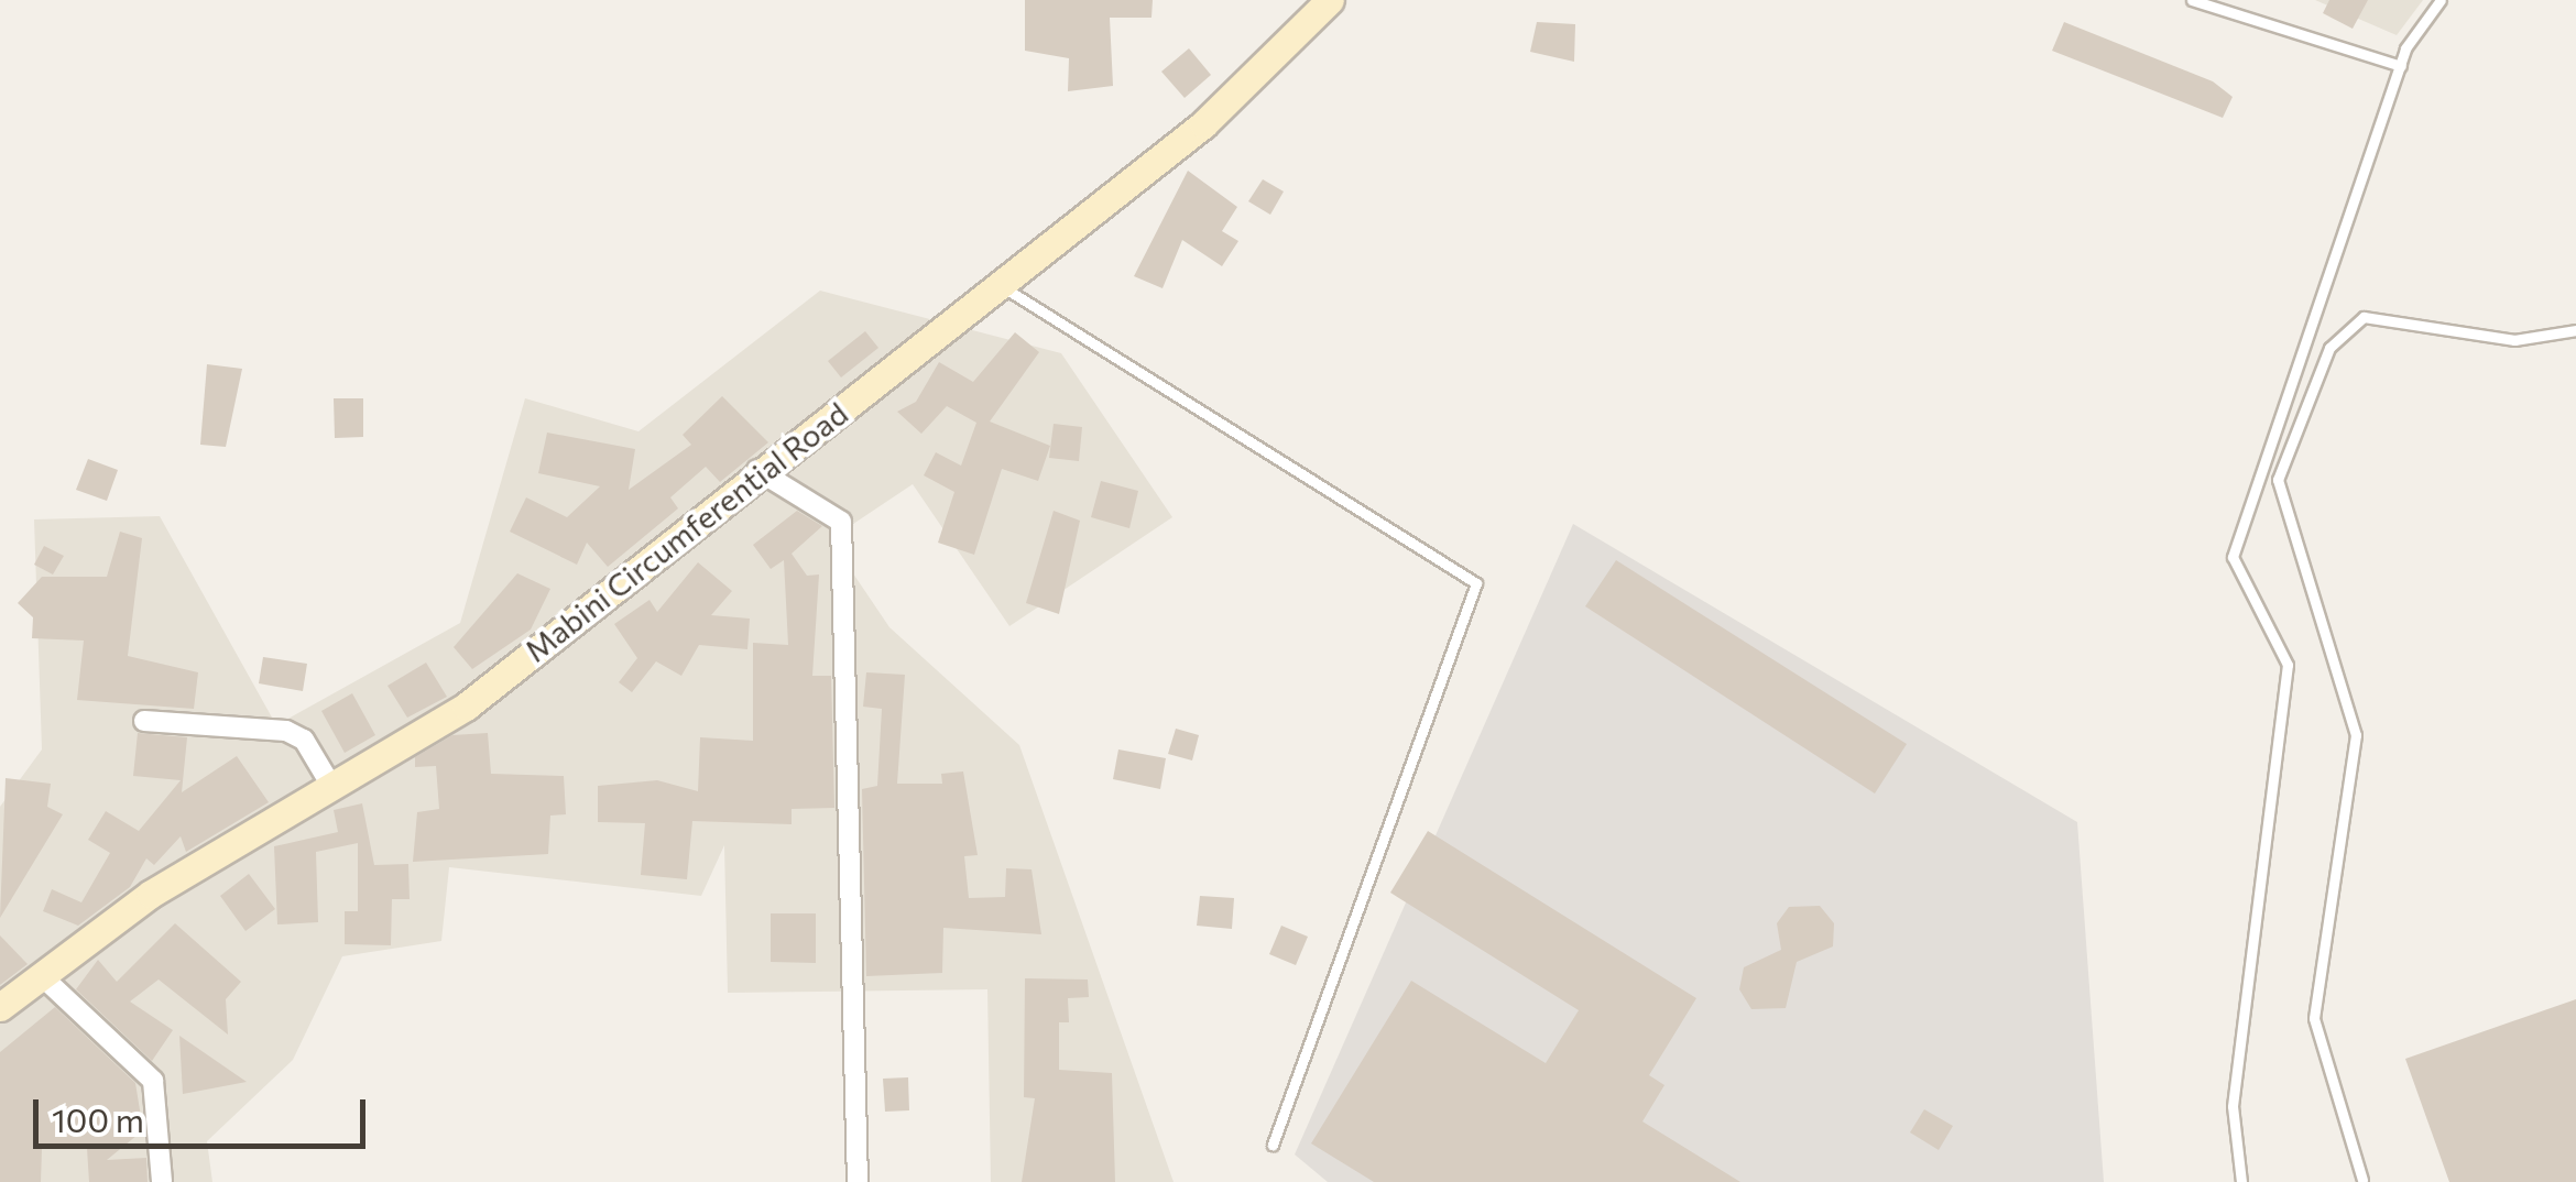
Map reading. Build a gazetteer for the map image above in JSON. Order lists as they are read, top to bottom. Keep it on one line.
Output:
{"streets":{"main road":["Mabini Circumferential Road"]},"scale_bar":"100 m"}
